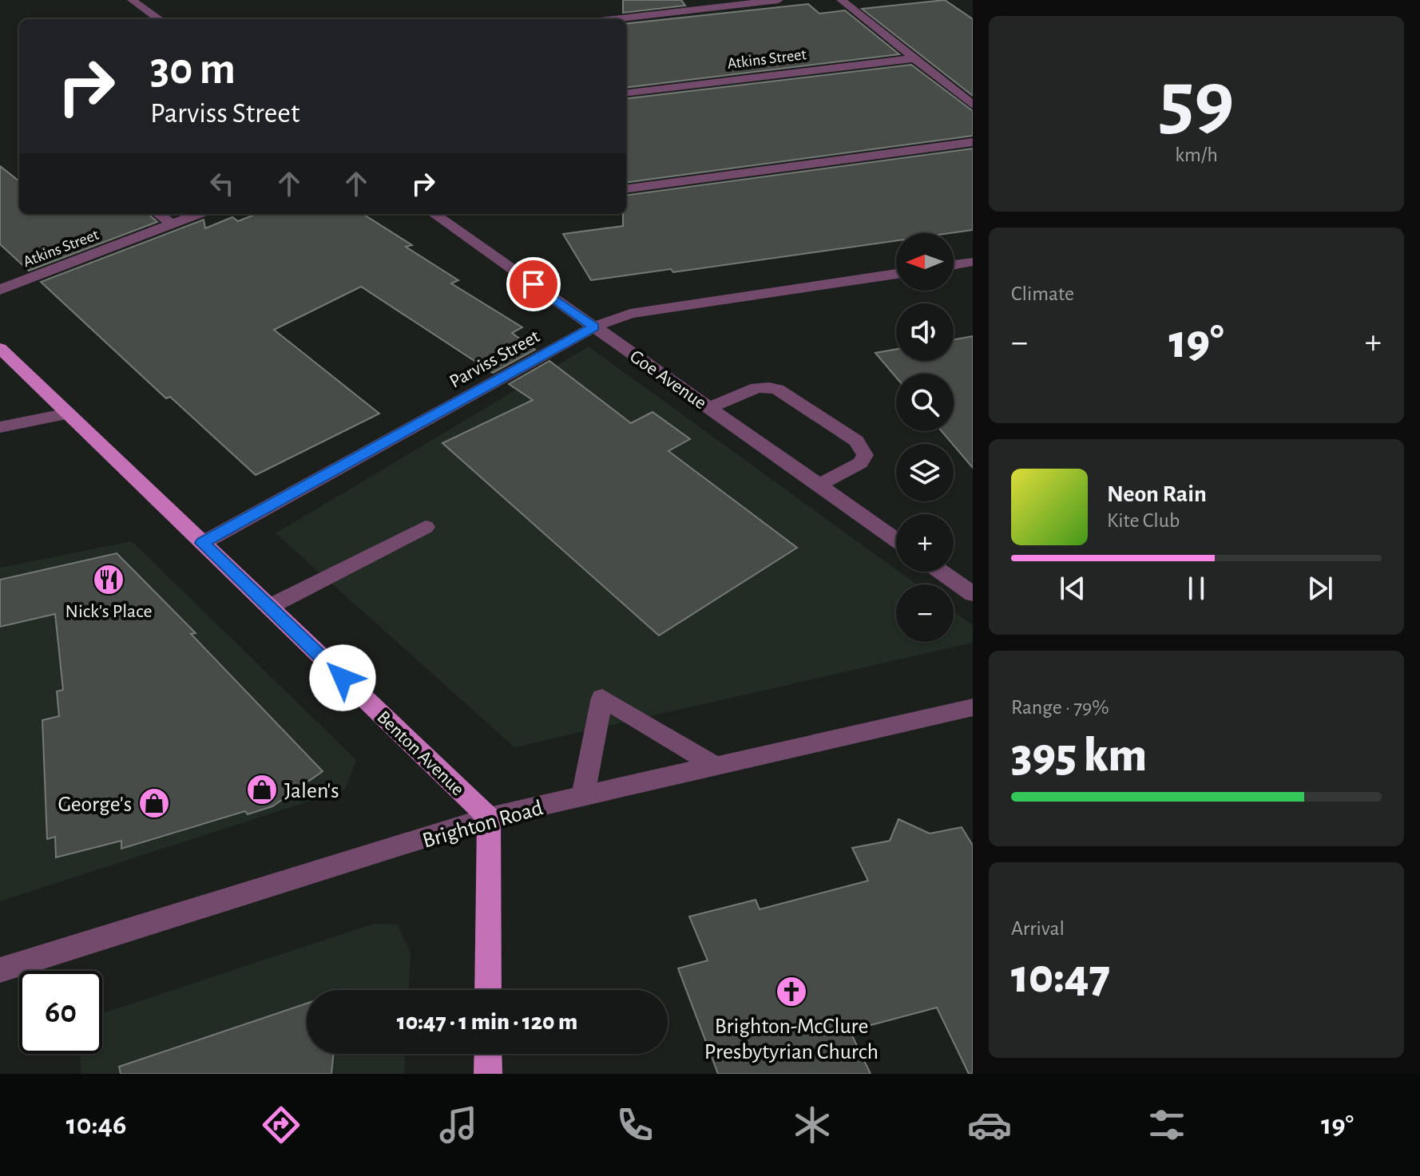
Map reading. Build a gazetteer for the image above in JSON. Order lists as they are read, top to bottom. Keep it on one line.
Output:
{"streets":{"main road":["Benton Avenue"],"street":["Atkins Street","Parviss Street","Goe Avenue","Brighton Road"]},"crossings":[["Parviss Street","Goe Avenue"],["Parviss Street","Benton Avenue"],["Benton Avenue","Brighton Road"]],"places":{"restaurant":["Nick's Place"],"shop":["Jalen's","George's"],"church":["Brighton-McClure Presbytyrian Church"]},"north":"left","page":{"tile":[["59","km/h"],"Climate",["Range · 79%","395 km"],["Arrival","10:47"]],"turn":["30 m","Parviss Street"],"map_buttons":["+","−"],"heat":["−","19°","+"],"song":["Neon Rain","Kite Club"],"limit":"60","trip":"10:47 · 1 min · 120 m","tabs":["10:46","19°"]}}
